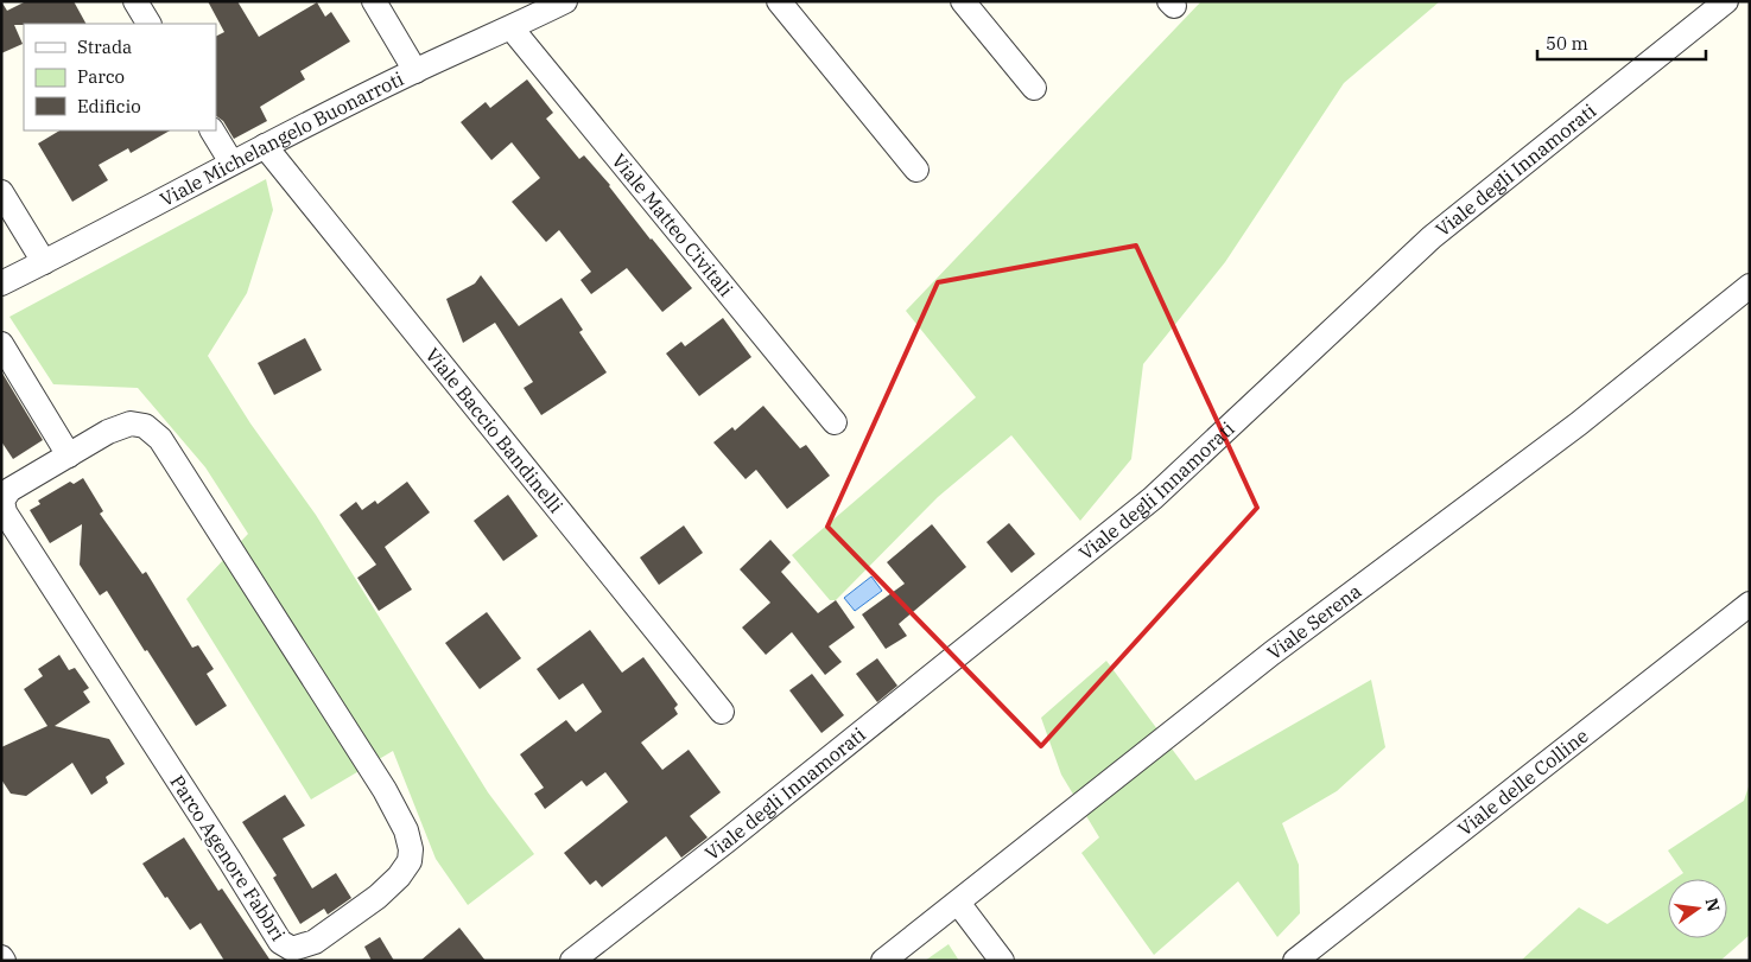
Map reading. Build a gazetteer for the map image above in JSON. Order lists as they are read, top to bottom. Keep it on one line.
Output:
{"streets":{"street":["Viale Michelangelo Buonarroti","Viale degli Innamorati","Viale Matteo Civitali","Viale Baccio Bandinelli","Viale Serena","Viale delle Colline","Parco Agenore Fabbri"]},"crossings":[["Viale Michelangelo Buonarroti","Viale Matteo Civitali"],["Viale Michelangelo Buonarroti","Viale Baccio Bandinelli"]],"legend":["Strada","Parco","Edificio"],"scale_bar":"50 m","north":"right"}
